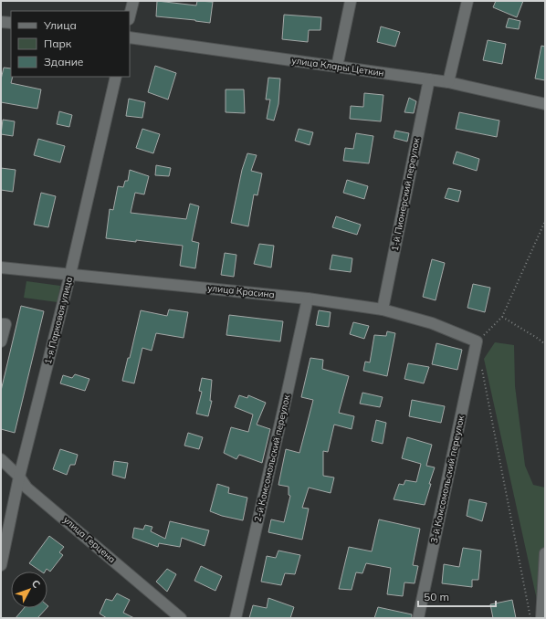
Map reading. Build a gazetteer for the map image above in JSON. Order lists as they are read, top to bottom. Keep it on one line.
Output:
{"streets":{"street":["улица Клары Цеткин","1-й Пионерский переулок","улица Красина","1-я Парковая улица","2-й Комсомольский переулок","3-й Комсомольский переулок","улица Герцена"]},"crossings":[["улица Клары Цеткин","1-й Пионерский переулок"],["1-й Пионерский переулок","улица Красина"],["улица Красина","1-я Парковая улица"],["улица Красина","2-й Комсомольский переулок"],["улица Красина","3-й Комсомольский переулок"],["1-я Парковая улица","улица Герцена"]],"legend":["Улица","Парк","Здание"],"scale_bar":"50 m","north":"top right"}
